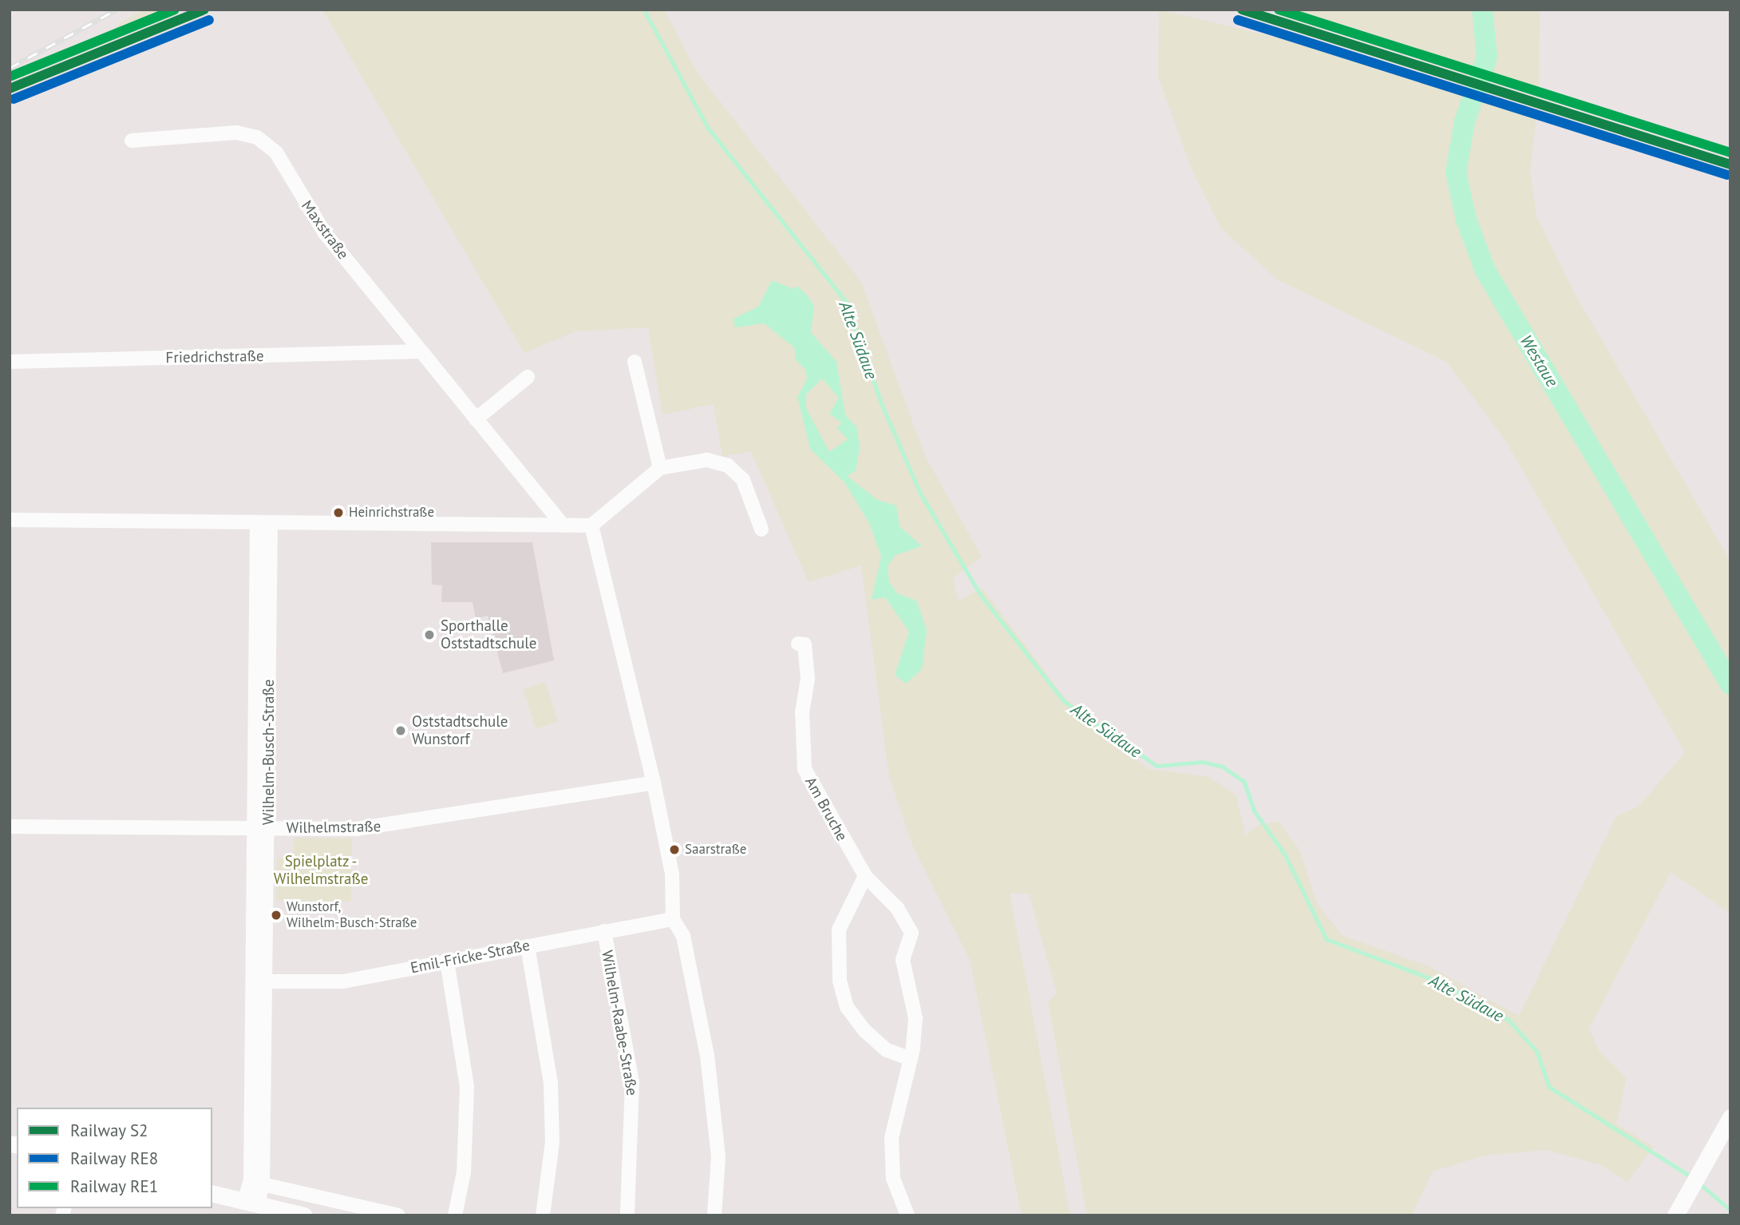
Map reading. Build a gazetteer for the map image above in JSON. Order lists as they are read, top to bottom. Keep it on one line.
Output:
{"streets":{"street":["Maxstraße","Friedrichstraße","Wilhelm-Busch-Straße","Am Bruche","Wilhelmstraße","Emil-Fricke-Straße","Wilhelm-Raabe-Straße"]},"crossings":[["Maxstraße","Friedrichstraße"],["Wilhelm-Busch-Straße","Wilhelmstraße"],["Wilhelm-Busch-Straße","Emil-Fricke-Straße"],["Emil-Fricke-Straße","Wilhelm-Raabe-Straße"]],"water":["Alte Südaue","Westaue"],"parks":["Spielplatz - Wilhelmstraße"],"places":["Heinrichstraße","Sporthalle Oststadtschule","Oststadtschule Wunstorf","Saarstraße","Wunstorf, Wilhelm-Busch-Straße"],"lines":["rail line S2","rail line RE1","rail line RE8"],"legend":["Railway S2","Railway RE8","Railway RE1"]}
